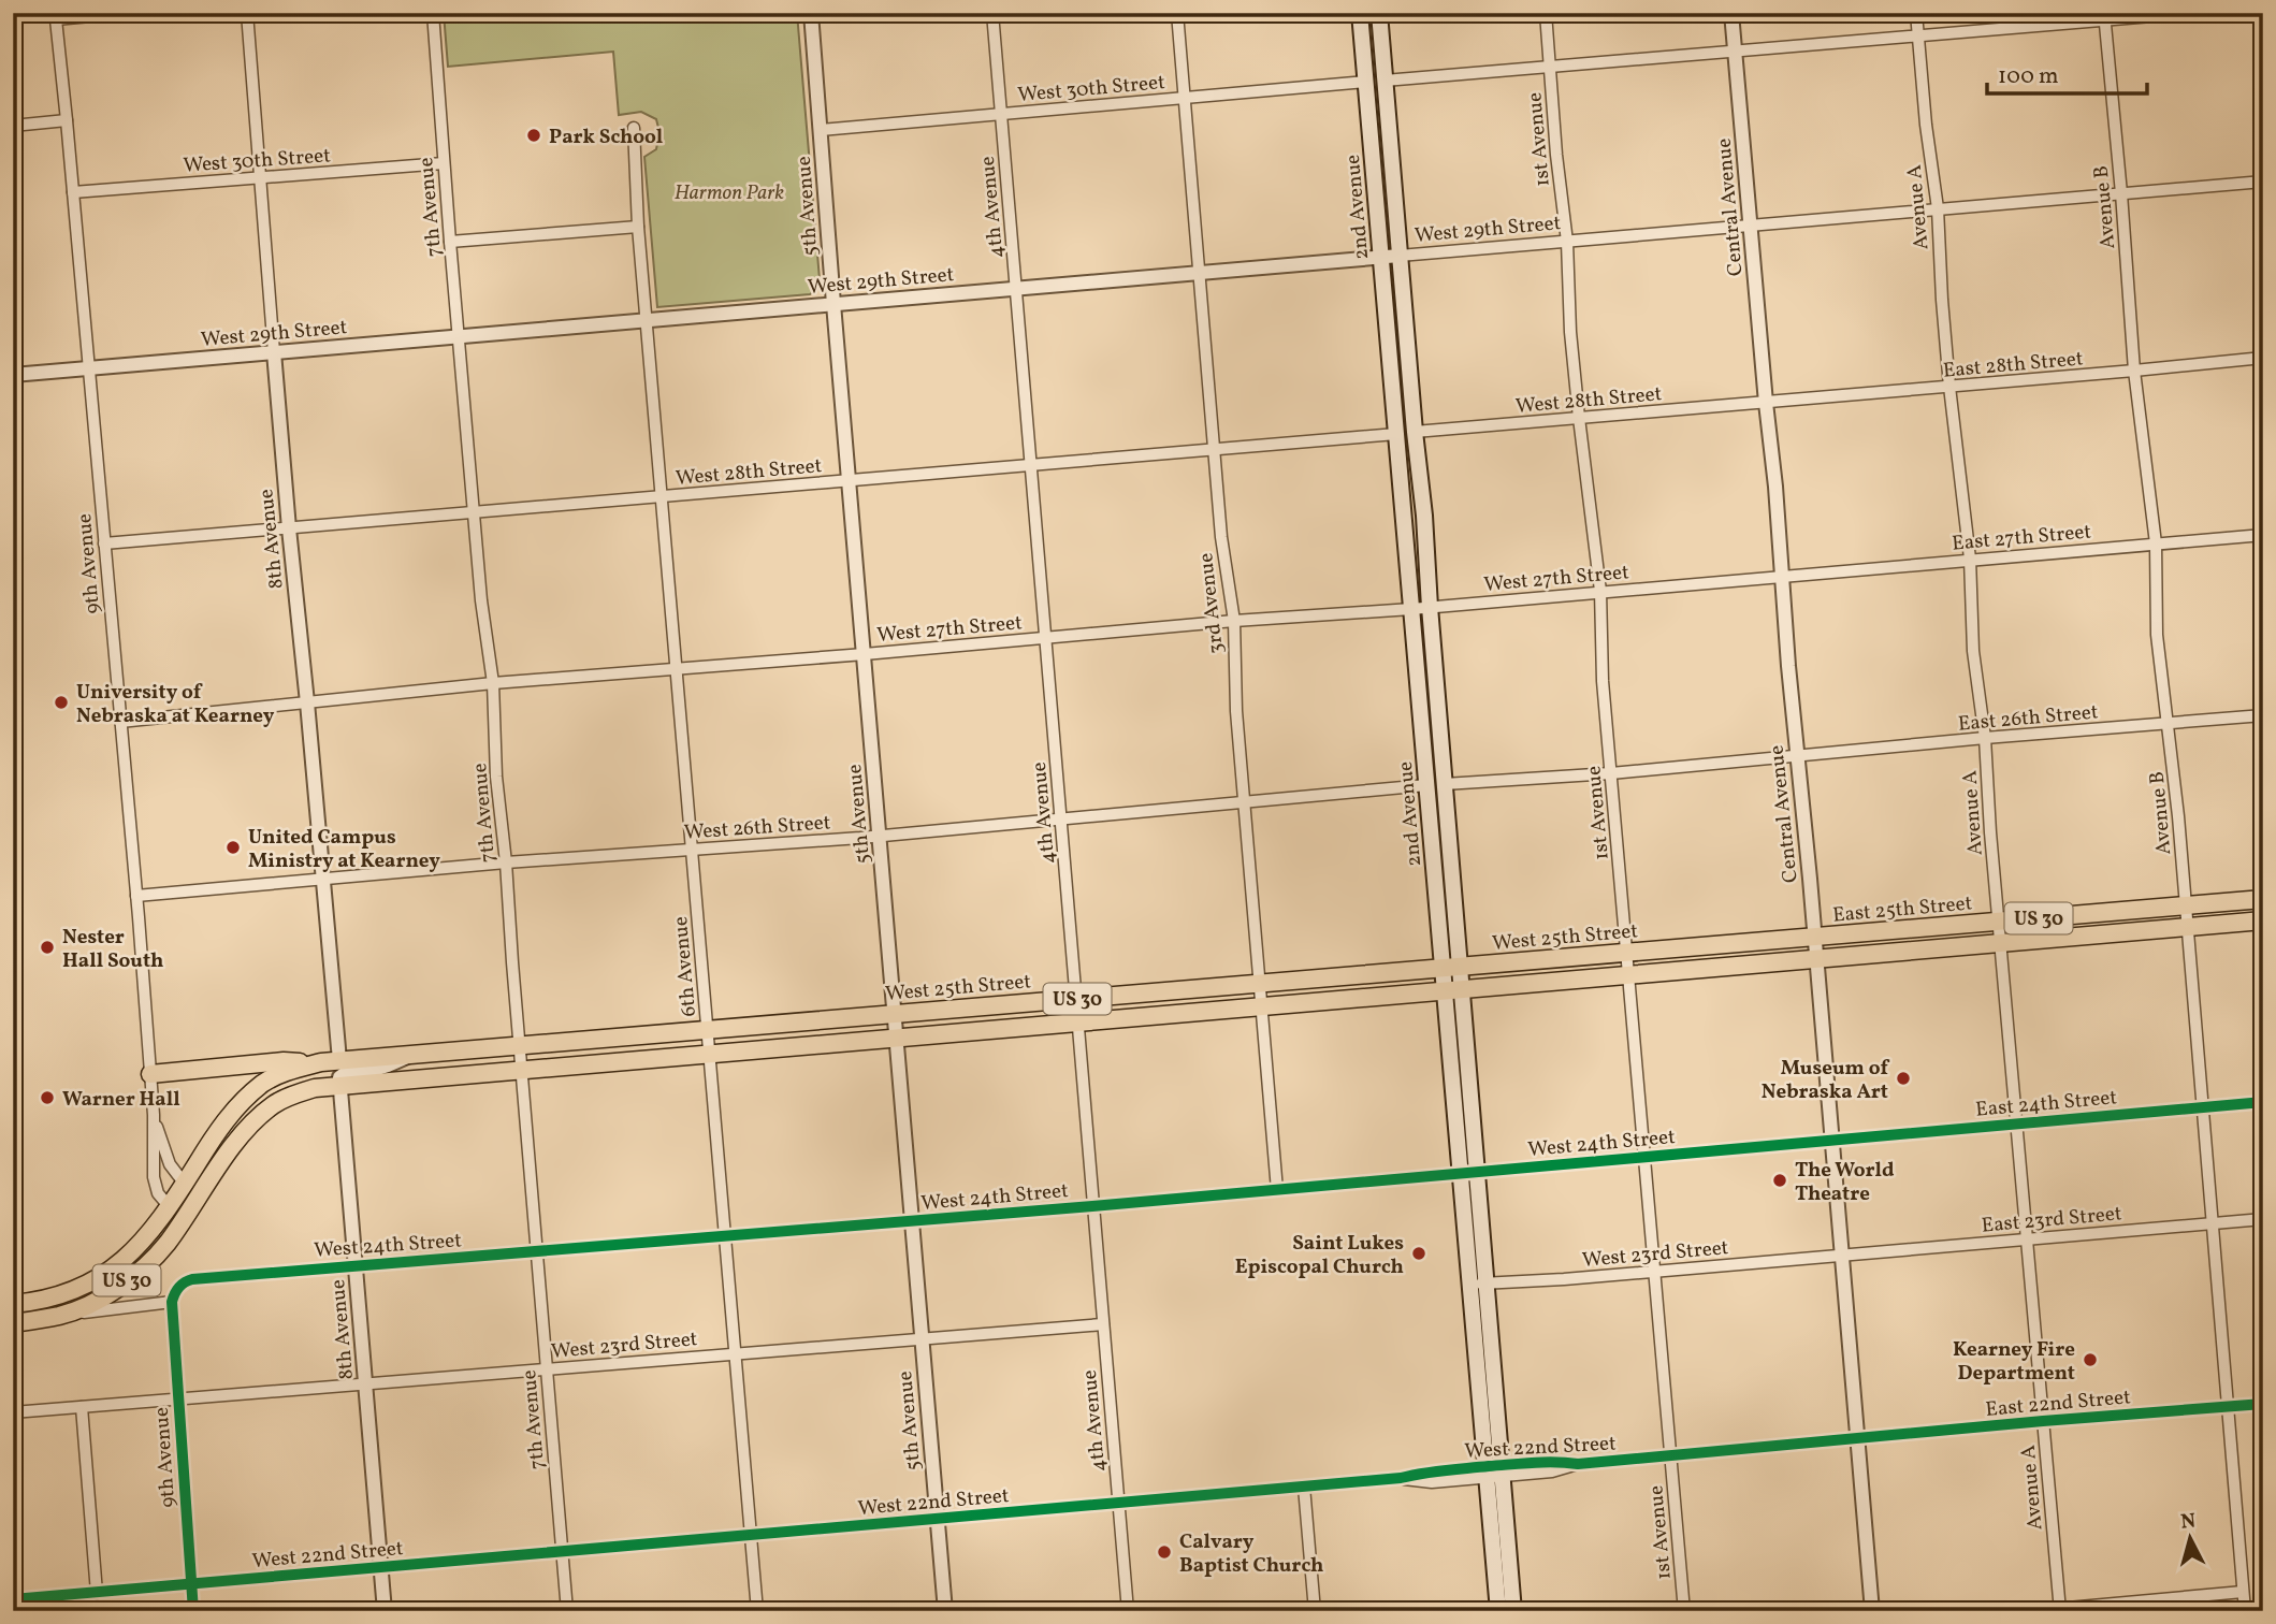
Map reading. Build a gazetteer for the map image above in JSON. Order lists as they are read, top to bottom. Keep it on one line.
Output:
{"streets":{"main road":["2nd Avenue","East 25th Street","US 30","West 25th Street"],"street":["West 30th Street","1st Avenue","5th Avenue","7th Avenue","4th Avenue","Central Avenue","Avenue A","Avenue B","West 29th Street","East 28th Street","West 28th Street","East 27th Street","8th Avenue","9th Avenue","West 27th Street","3rd Avenue","East 26th Street","West 26th Street","6th Avenue","East 24th Street","West 24th Street","East 23rd Street","West 23rd Street","East 22nd Street","West 22nd Street"]},"crossings":[["West 30th Street","5th Avenue"],["West 30th Street","7th Avenue"],["West 30th Street","4th Avenue"],["West 30th Street","2nd Avenue"],["West 30th Street","8th Avenue"],["West 30th Street","9th Avenue"],["West 30th Street","3rd Avenue"],["1st Avenue","West 29th Street"],["1st Avenue","West 28th Street"],["1st Avenue","West 27th Street"],["1st Avenue","US 30"],["1st Avenue","West 25th Street"],["1st Avenue","West 24th Street"],["1st Avenue","West 23rd Street"],["1st Avenue","West 22nd Street"],["5th Avenue","West 29th Street"],["5th Avenue","West 28th Street"],["5th Avenue","West 27th Street"],["5th Avenue","West 26th Street"],["5th Avenue","US 30"],["5th Avenue","West 25th Street"],["5th Avenue","West 24th Street"],["5th Avenue","West 23rd Street"],["5th Avenue","West 22nd Street"],["7th Avenue","West 29th Street"],["7th Avenue","West 28th Street"],["7th Avenue","West 27th Street"],["7th Avenue","West 26th Street"],["7th Avenue","US 30"],["7th Avenue","West 25th Street"],["7th Avenue","West 24th Street"],["7th Avenue","West 23rd Street"],["7th Avenue","West 22nd Street"],["4th Avenue","West 29th Street"],["4th Avenue","West 28th Street"],["4th Avenue","West 27th Street"],["4th Avenue","West 26th Street"],["4th Avenue","US 30"],["4th Avenue","West 25th Street"],["4th Avenue","West 24th Street"],["4th Avenue","West 23rd Street"],["4th Avenue","West 22nd Street"],["2nd Avenue","West 29th Street"],["2nd Avenue","West 28th Street"],["2nd Avenue","West 27th Street"],["2nd Avenue","West 26th Street"],["2nd Avenue","US 30"],["2nd Avenue","West 25th Street"],["2nd Avenue","West 24th Street"],["2nd Avenue","West 23rd Street"],["2nd Avenue","West 22nd Street"],["Central Avenue","West 29th Street"],["Central Avenue","East 28th Street"],["Central Avenue","West 28th Street"],["Central Avenue","East 27th Street"],["Central Avenue","West 27th Street"],["Central Avenue","East 26th Street"],["Central Avenue","East 25th Street"],["Central Avenue","US 30"],["Central Avenue","West 25th Street"],["Central Avenue","East 24th Street"],["Central Avenue","West 24th Street"],["Central Avenue","East 23rd Street"],["Central Avenue","West 23rd Street"],["Central Avenue","East 22nd Street"],["Central Avenue","West 22nd Street"],["Avenue A","West 29th Street"],["Avenue A","East 28th Street"],["Avenue A","East 27th Street"],["Avenue A","East 26th Street"],["Avenue A","East 25th Street"],["Avenue A","East 24th Street"],["Avenue A","East 23rd Street"],["Avenue A","East 22nd Street"],["Avenue B","West 29th Street"],["Avenue B","East 28th Street"],["Avenue B","East 27th Street"],["Avenue B","East 26th Street"],["Avenue B","East 25th Street"],["Avenue B","East 24th Street"],["Avenue B","East 23rd Street"],["Avenue B","East 22nd Street"],["West 29th Street","8th Avenue"],["West 29th Street","9th Avenue"],["West 29th Street","3rd Avenue"],["West 29th Street","6th Avenue"],["East 28th Street","West 28th Street"],["West 28th Street","8th Avenue"],["West 28th Street","9th Avenue"],["West 28th Street","3rd Avenue"],["West 28th Street","6th Avenue"],["East 27th Street","West 27th Street"],["8th Avenue","West 27th Street"],["8th Avenue","West 26th Street"],["8th Avenue","US 30"],["8th Avenue","West 25th Street"],["8th Avenue","West 24th Street"],["8th Avenue","West 23rd Street"],["8th Avenue","West 22nd Street"],["9th Avenue","West 27th Street"],["9th Avenue","West 26th Street"],["9th Avenue","US 30"],["9th Avenue","West 25th Street"],["9th Avenue","West 24th Street"],["9th Avenue","West 23rd Street"],["9th Avenue","West 22nd Street"],["West 27th Street","3rd Avenue"],["West 27th Street","6th Avenue"],["3rd Avenue","West 26th Street"],["3rd Avenue","US 30"],["3rd Avenue","West 25th Street"],["3rd Avenue","West 24th Street"],["West 26th Street","6th Avenue"],["East 25th Street","US 30"],["East 25th Street","West 25th Street"],["US 30","West 25th Street"],["US 30","6th Avenue"],["West 25th Street","6th Avenue"],["6th Avenue","West 24th Street"],["6th Avenue","West 23rd Street"],["6th Avenue","West 22nd Street"],["East 24th Street","West 24th Street"],["East 23rd Street","West 23rd Street"],["East 22nd Street","West 22nd Street"]],"parks":["Harmon Park"],"places":["Park School","University of Nebraska at Kearney","United Campus Ministry at Kearney","Nester Hall South","Museum of Nebraska Art","Warner Hall","The World Theatre","Saint Lukes Episcopal Church","Kearney Fire Department","Calvary Baptist Church"],"scale_bar":"100 m","north":"top"}
